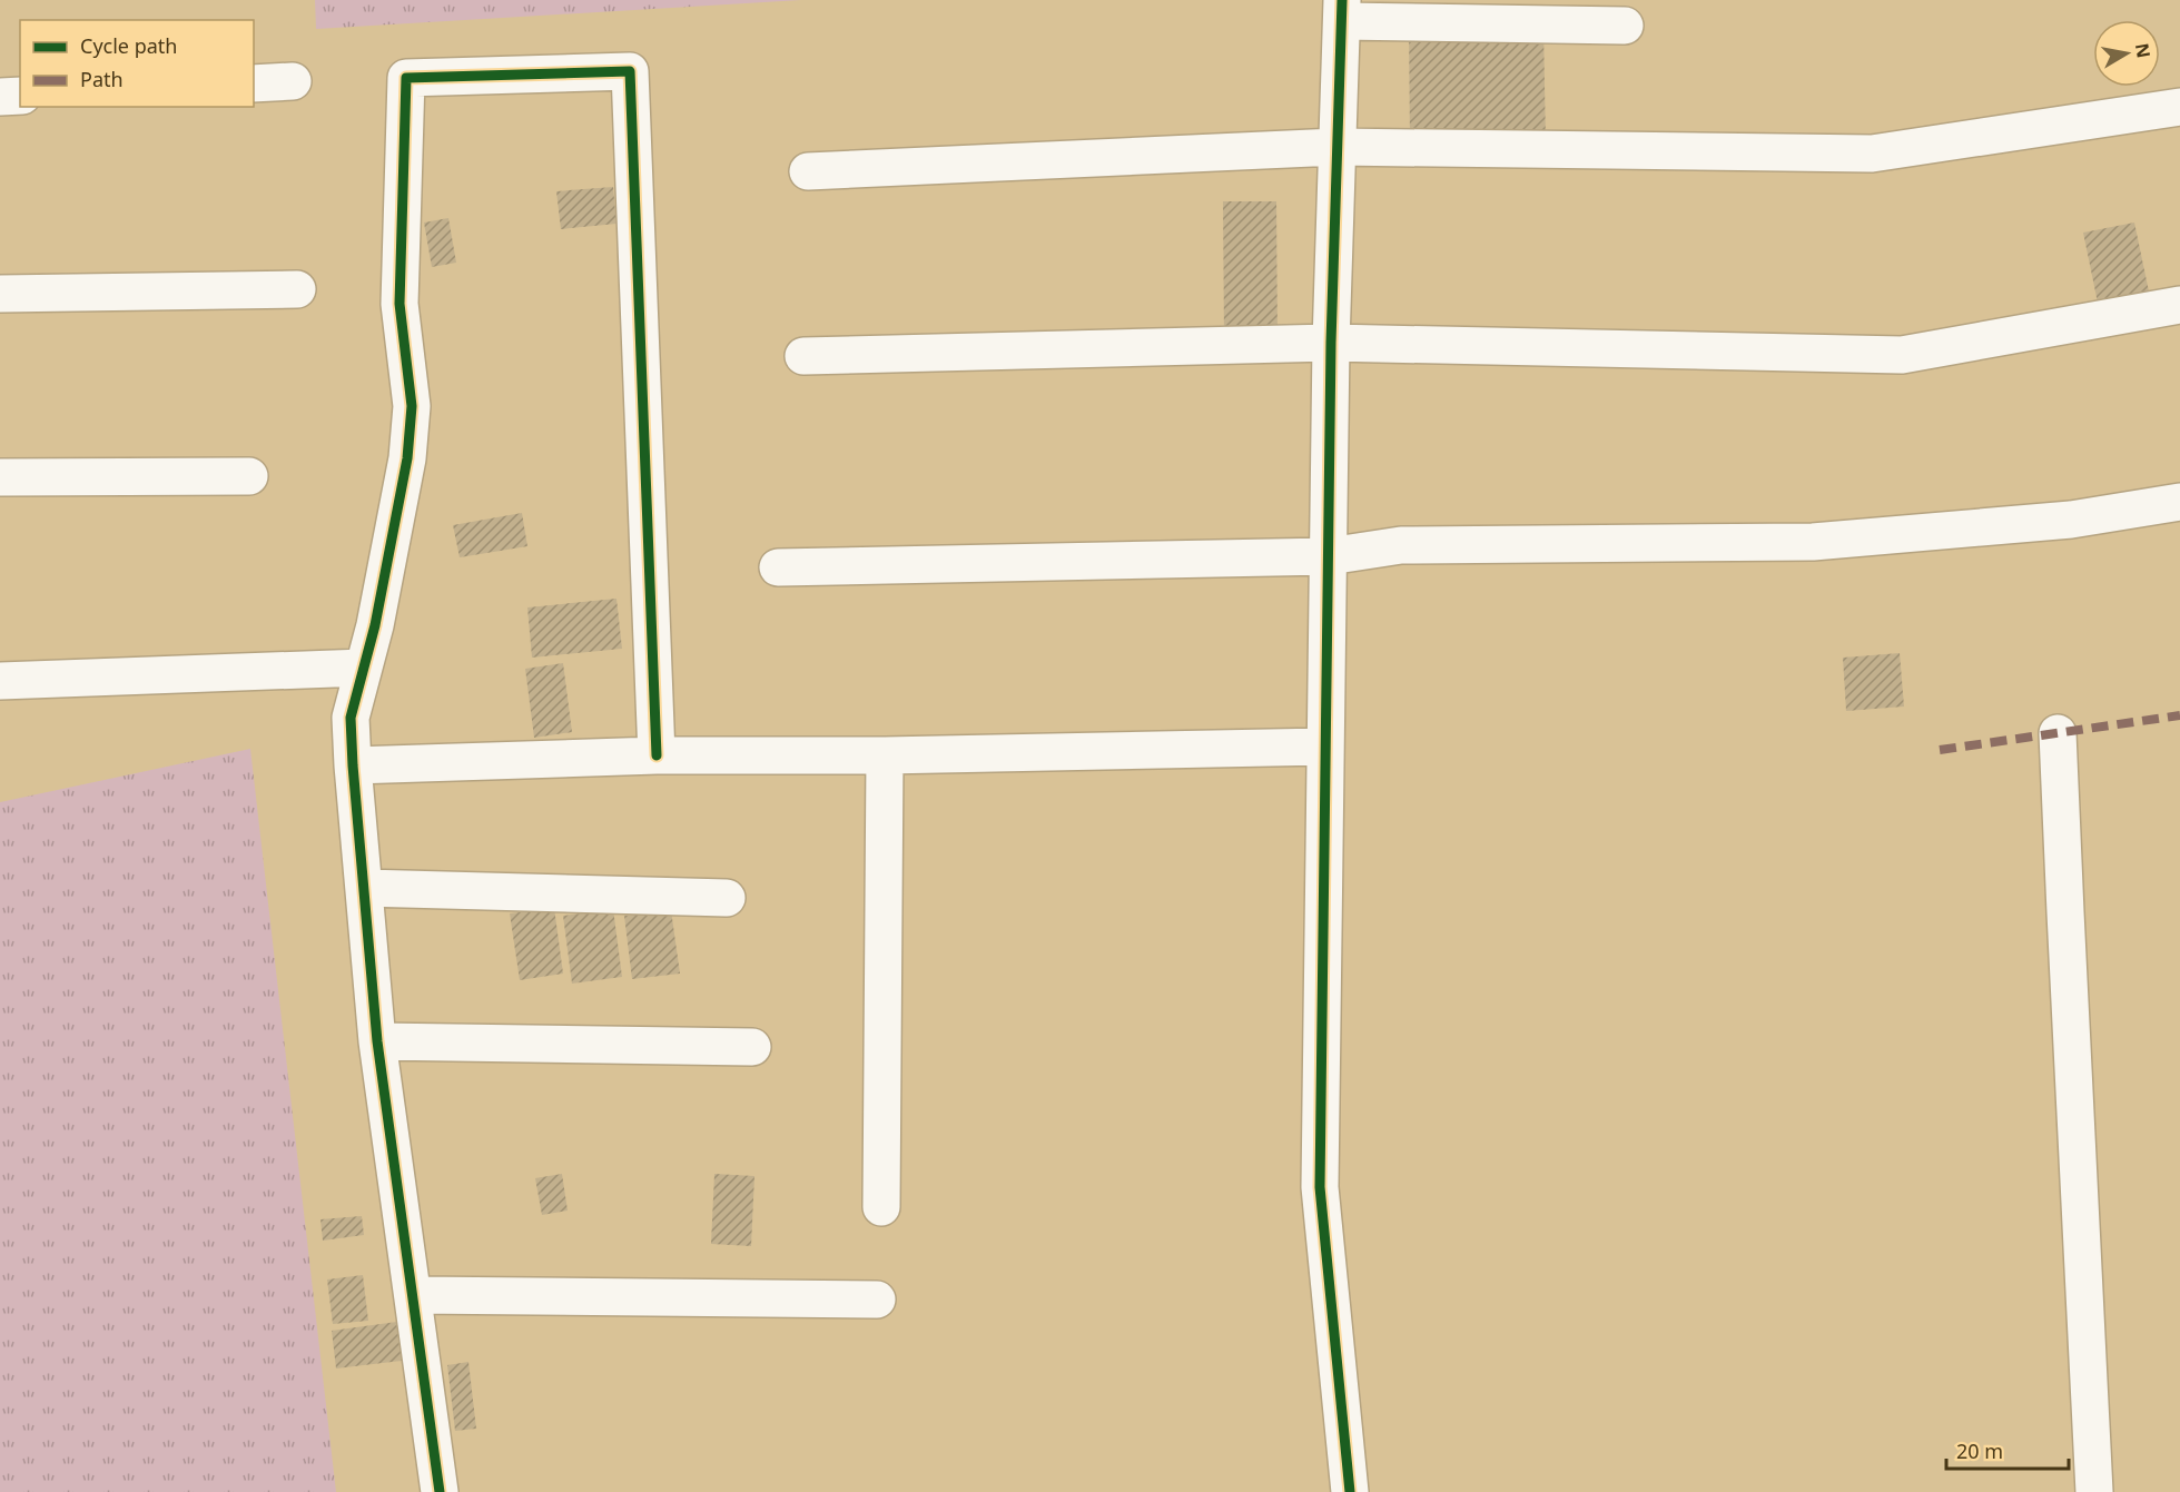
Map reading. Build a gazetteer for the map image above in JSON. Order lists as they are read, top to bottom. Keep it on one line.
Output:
{"legend":["Cycle path","Path"],"scale_bar":"20 m","north":"right"}
